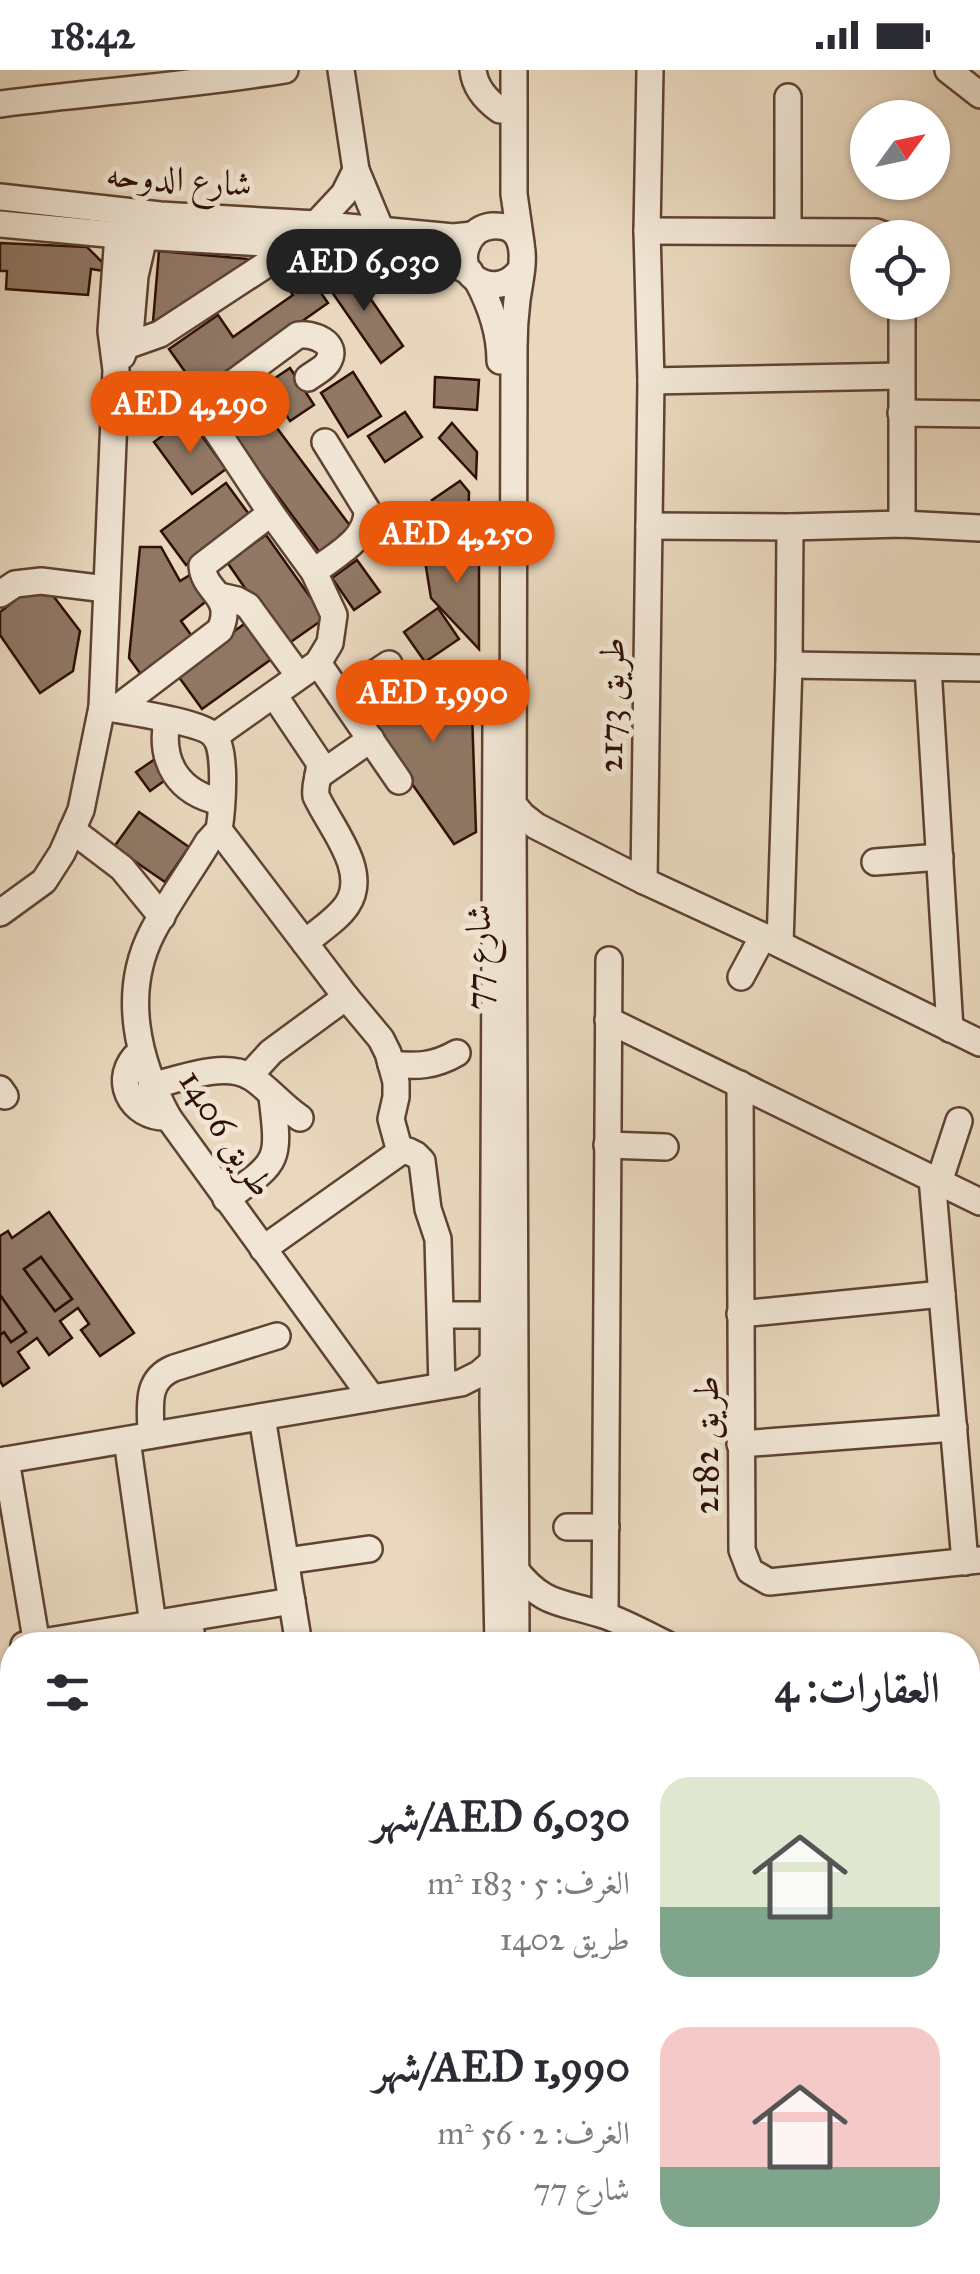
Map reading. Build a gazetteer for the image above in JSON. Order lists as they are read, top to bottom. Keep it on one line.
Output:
{"streets":{"street":["شارع الدوحه","طريق 2173","شارع 77","طريق 1406","طريق 2182"]},"crossings":[["شارع الدوحه","شارع 77"]],"north":"top right","page":{"status":"18:42","price":["AED 6,030","AED 4,290","AED 4,250","AED 1,990"],"heading":"العقارات: 4","list":[{"name":"AED 6,030/شهر","note":"الغرف: 5 · 183 m² · طريق 1402"},{"name":"AED 1,990/شهر","note":"الغرف: 2 · 56 m² · شارع 77"}]}}
